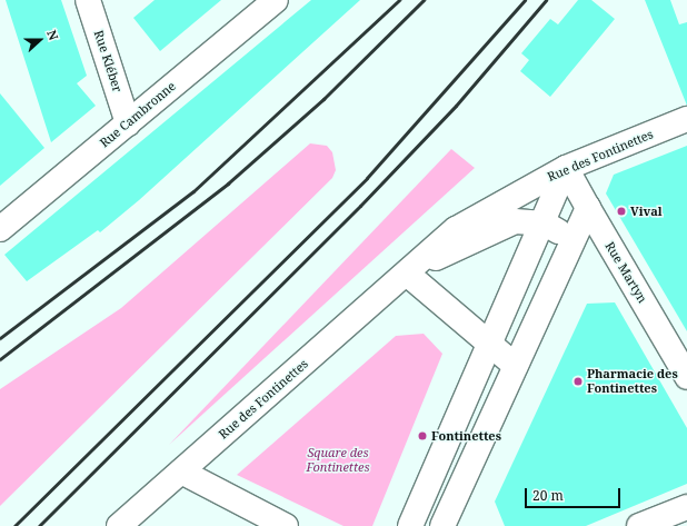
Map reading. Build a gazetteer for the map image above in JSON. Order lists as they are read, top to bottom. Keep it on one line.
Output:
{"streets":{"street":["Rue Kléber","Rue Cambronne","Rue des Fontinettes","Rue Martyn"]},"crossings":[["Rue Kléber","Rue Cambronne"],["Rue des Fontinettes","Rue Martyn"]],"parks":["Square des Fontinettes"],"places":["Vival","Pharmacie des Fontinettes","Fontinettes"],"scale_bar":"20 m","north":"right"}
